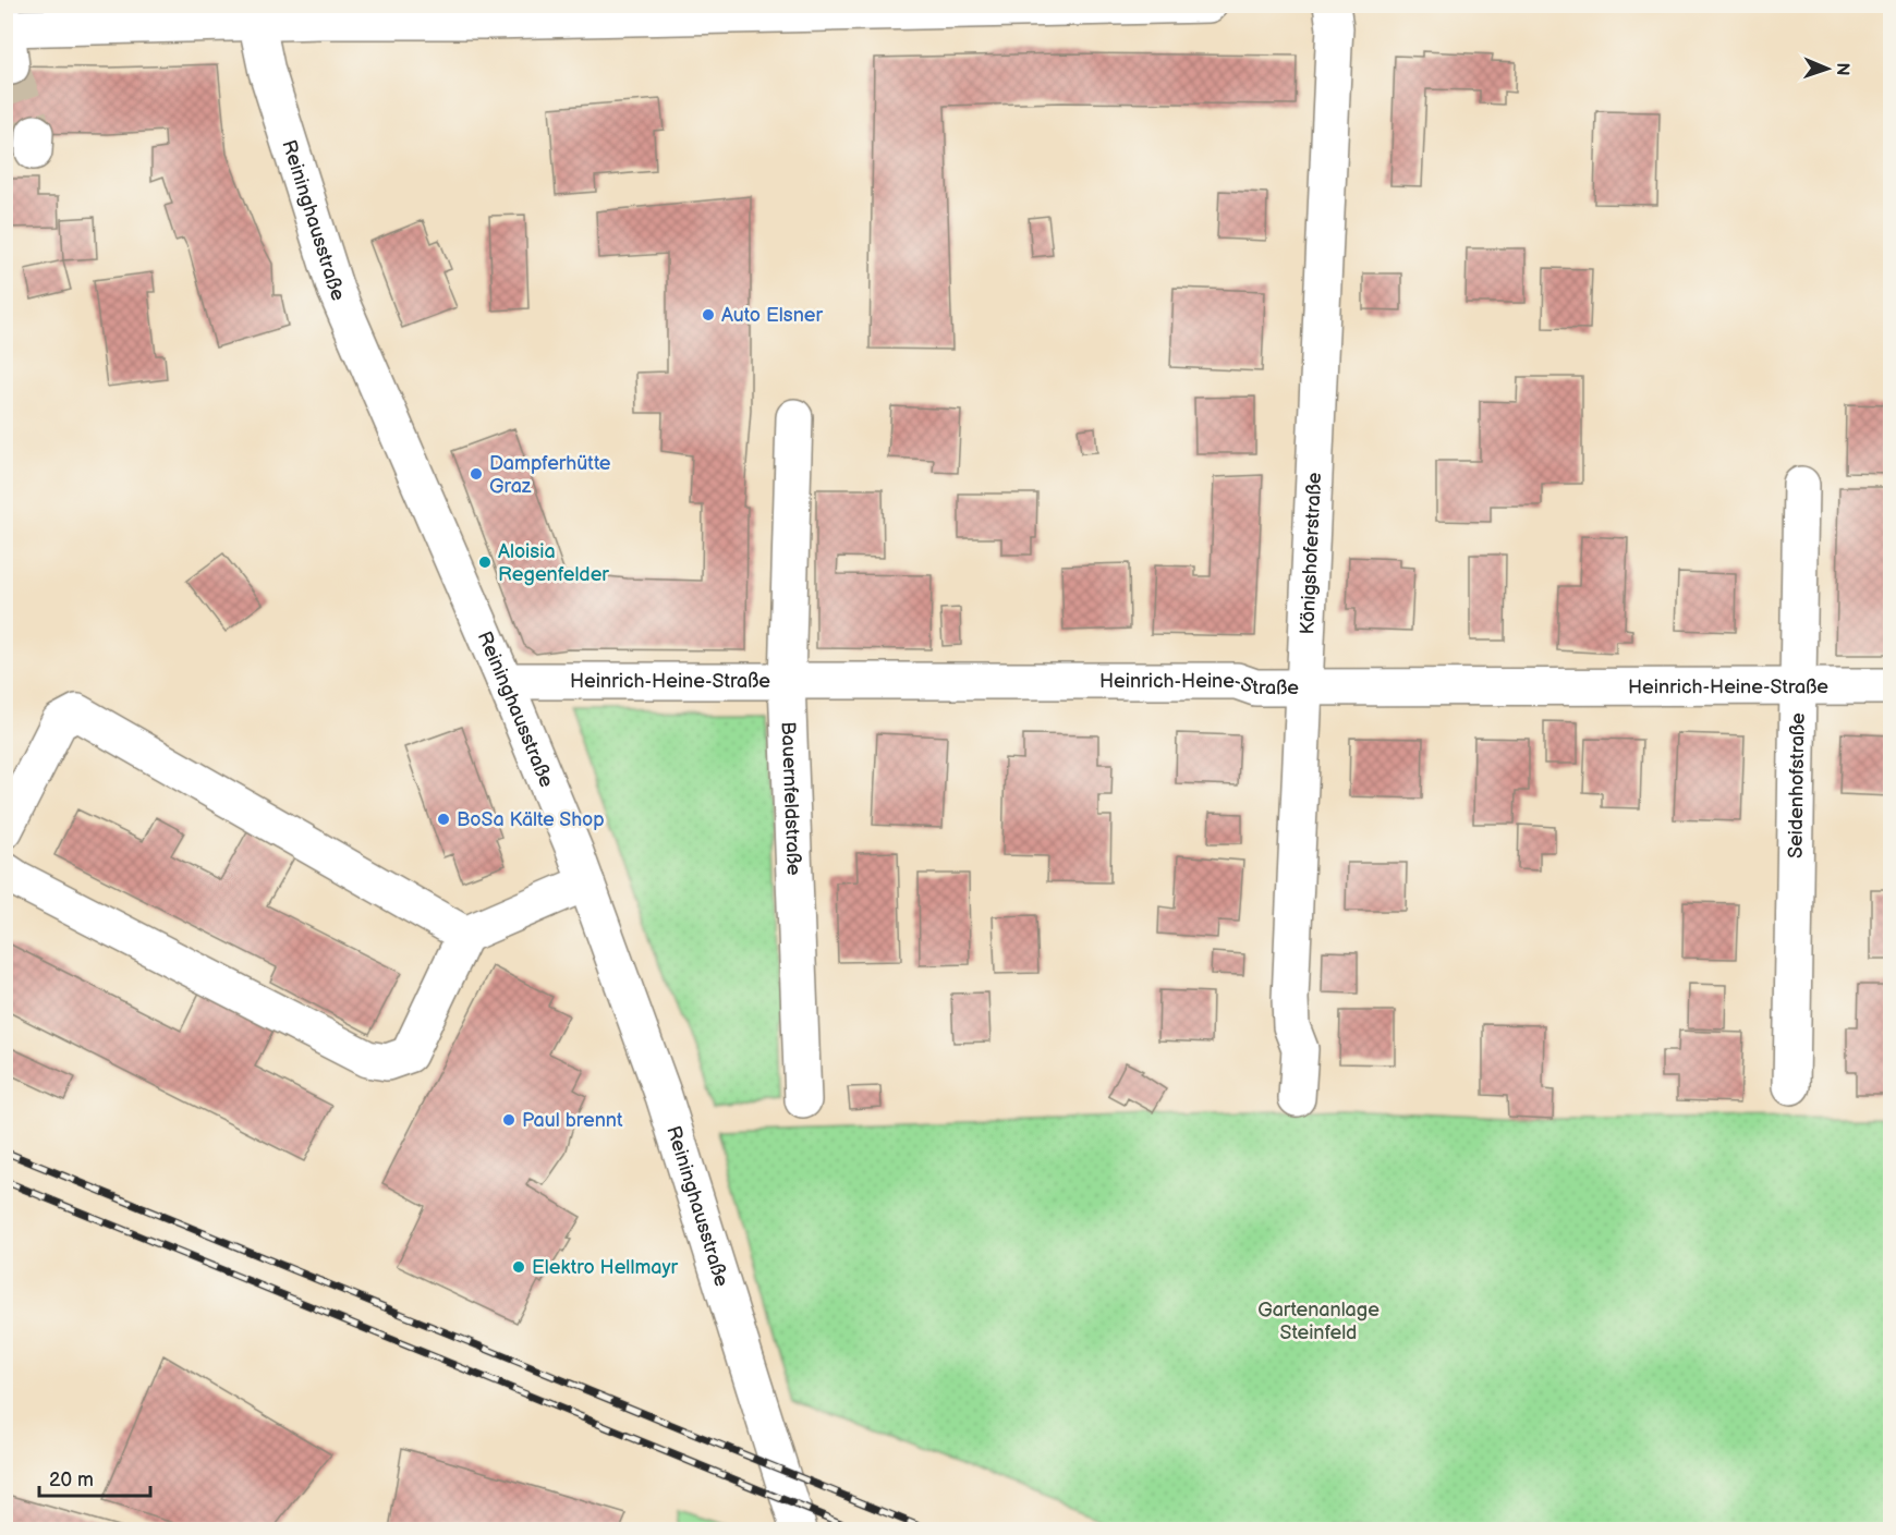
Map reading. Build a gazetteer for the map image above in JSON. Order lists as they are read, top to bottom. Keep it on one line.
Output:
{"streets":{"street":["Reininghausstraße","Königshoferstraße","Heinrich-Heine-Straße","Seidenhofstraße","Bauernfeldstraße"]},"crossings":[["Reininghausstraße","Heinrich-Heine-Straße"],["Königshoferstraße","Heinrich-Heine-Straße"],["Heinrich-Heine-Straße","Seidenhofstraße"],["Heinrich-Heine-Straße","Bauernfeldstraße"]],"parks":["Gartenanlage Steinfeld"],"places":["Auto Elsner","Dampferhütte Graz","Aloisia Regenfelder","BoSa Kälte Shop","Paul brennt","Elektro Hellmayr"],"scale_bar":"20 m","north":"right"}
